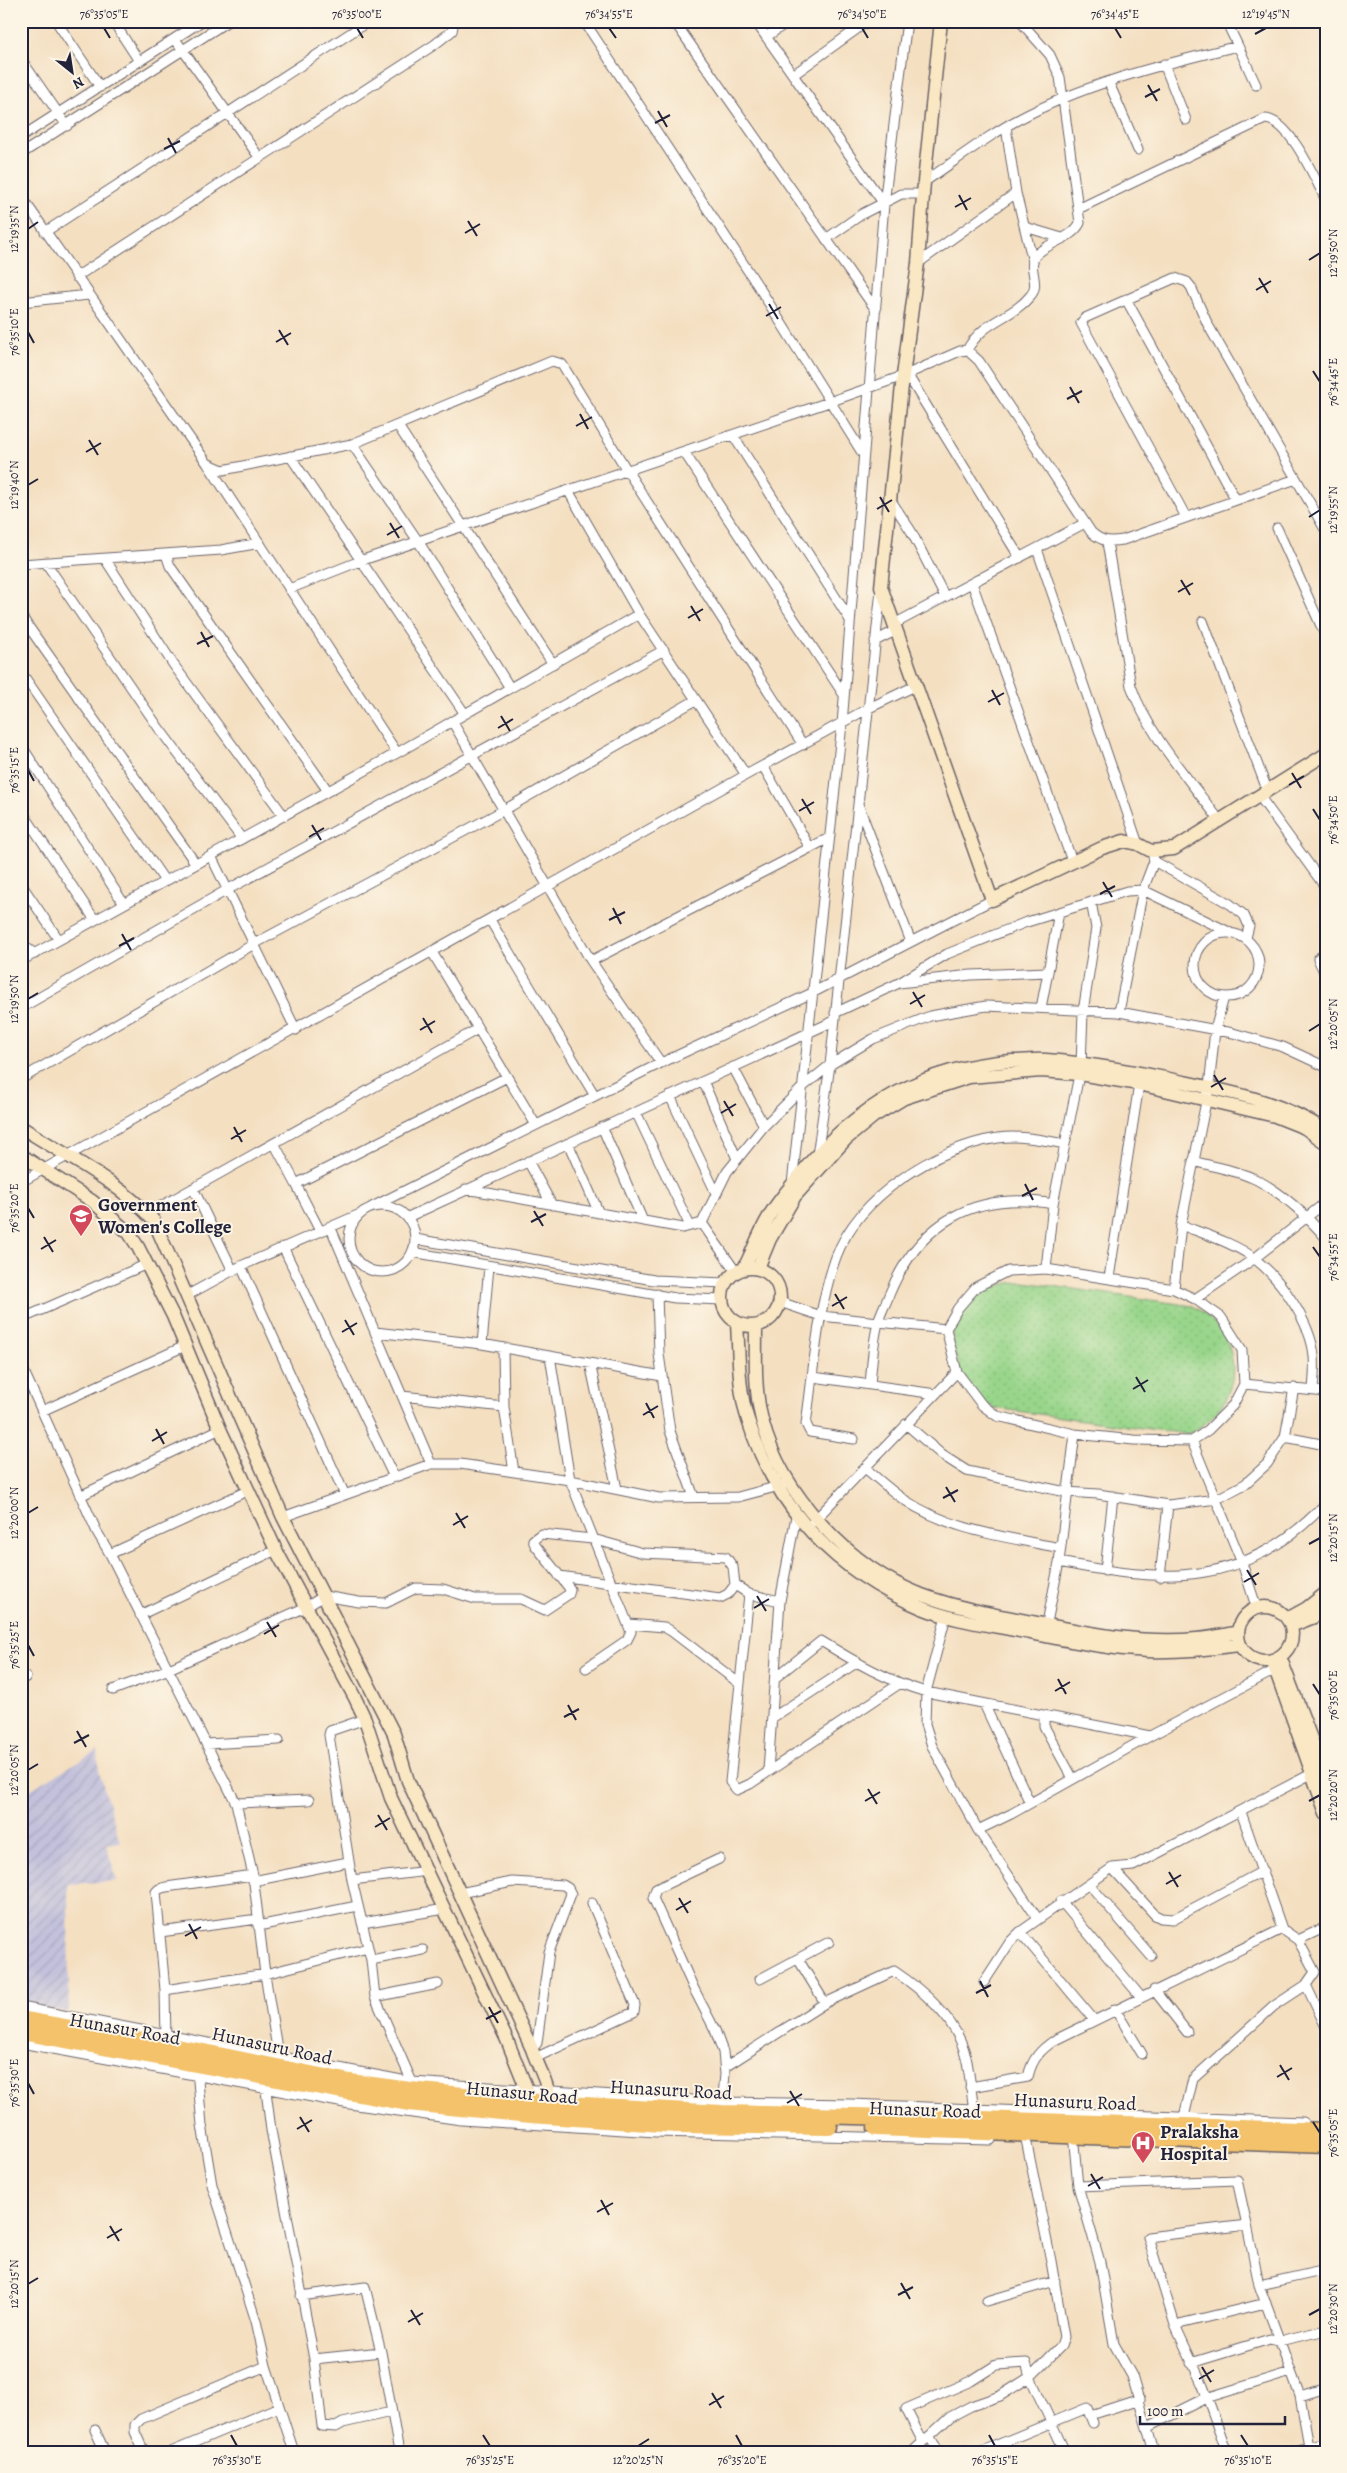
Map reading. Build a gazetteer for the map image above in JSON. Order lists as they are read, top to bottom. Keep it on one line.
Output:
{"streets":{"highway":["Hunasur Road","Hunasuru Road"]},"crossings":[["Hunasur Road","Hunasuru Road"]],"places":{"school or university":["Government Women's College"],"hospital":["Pralaksha Hospital"]},"scale_bar":"100 m","north":"bottom right","coordinates":["76°35'05\"E","76°35'00\"E","76°34'55\"E","76°34'50\"E","76°34'45\"E","12°19'45\"N","12°19'35\"N","12°19'50\"N","76°35'10\"E","12°19'40\"N","12°19'55\"N","76°35'15\"E","12°20'05\"N","76°35'20\"E","12°20'00\"N","12°20'15\"N","76°35'25\"E","12°20'20\"N","76°35'30\"E","12°20'30\"N","12°20'25\"N"]}
